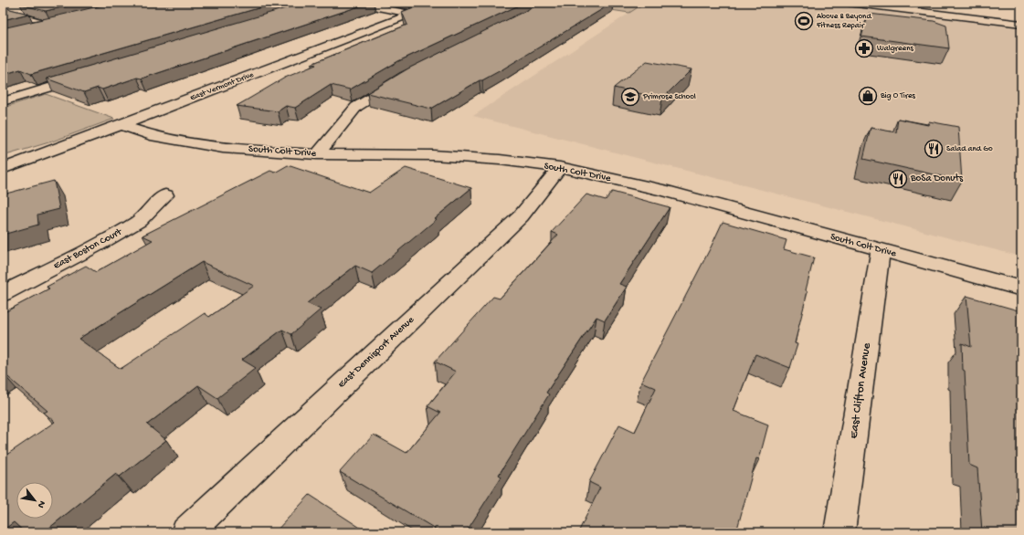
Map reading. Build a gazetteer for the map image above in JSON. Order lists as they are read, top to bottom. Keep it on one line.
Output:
{"streets":{"street":["East Vermont Drive","South Colt Drive","East Boston Court","East Dennisport Avenue","East Clifton Avenue"]},"crossings":[["East Vermont Drive","South Colt Drive"],["South Colt Drive","East Dennisport Avenue"],["South Colt Drive","East Clifton Avenue"]],"places":{"sports":["Above & Beyond Fitness Repair"],"pharmacy":["Walgreens"],"shop":["Big O Tires"],"school or university":["Primrose School"],"restaurant":["Salad and Go","BoSa Donuts"]},"north":"bottom right"}
